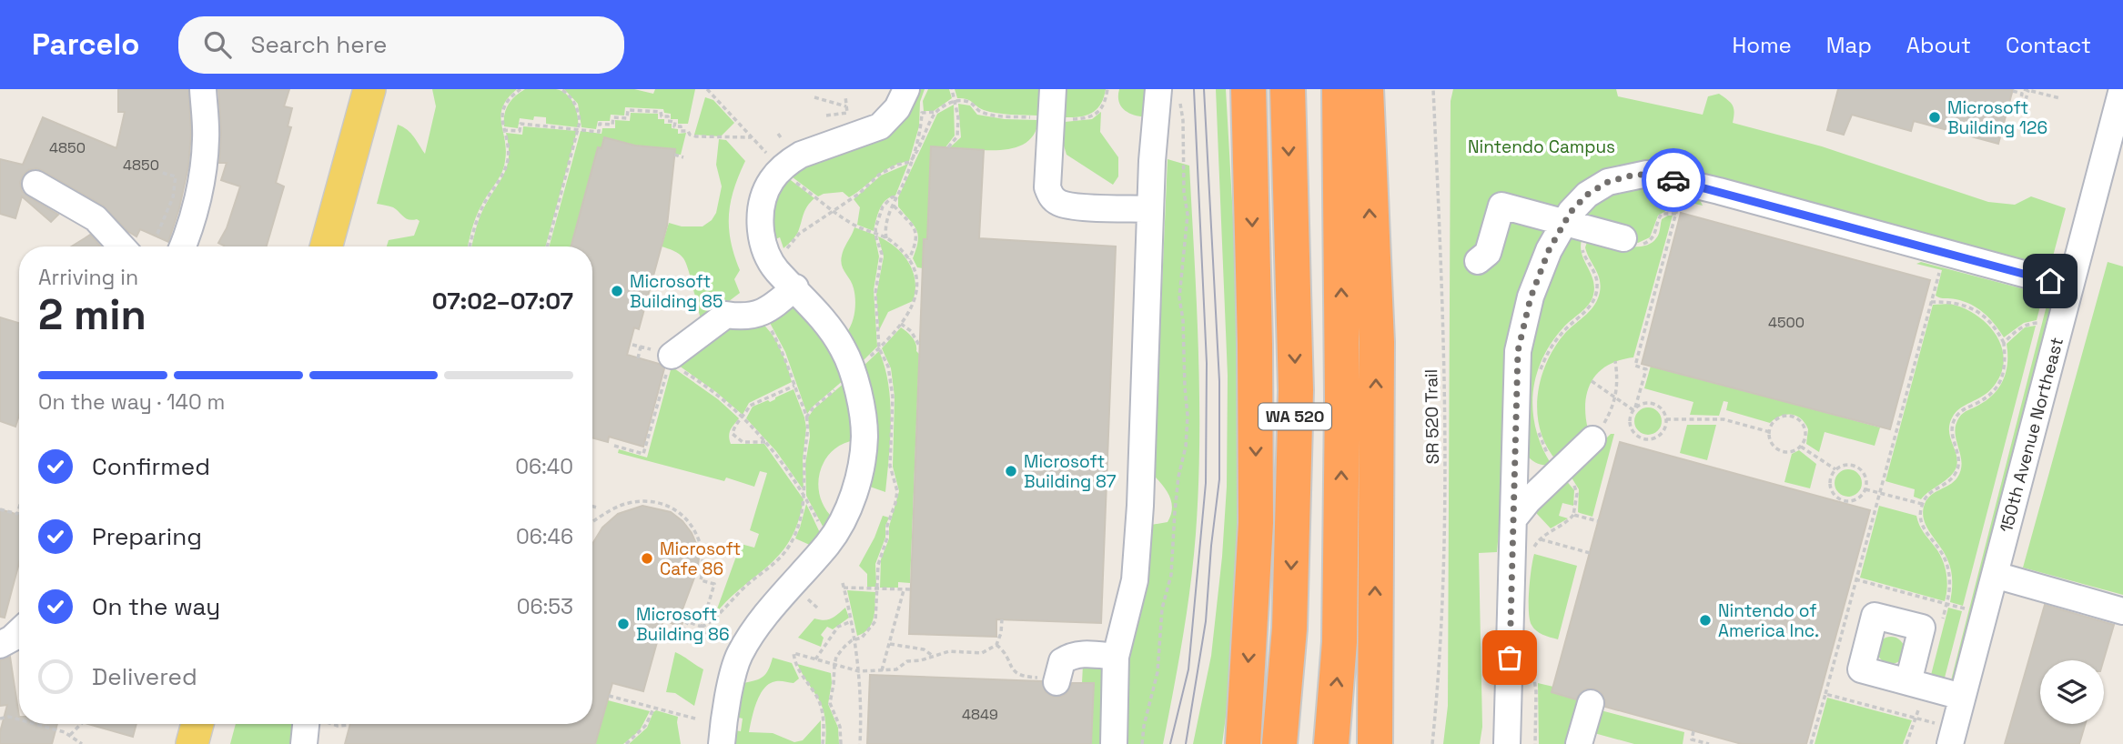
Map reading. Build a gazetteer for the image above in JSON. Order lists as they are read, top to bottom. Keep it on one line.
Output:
{"streets":{"highway":["WA 520"],"street":["150th Avenue Northeast"],"path":["SR 520 Trail"]},"parks":["Nintendo Campus"],"places":["Microsoft Building 126","Microsoft Building 85","Microsoft Building 87","Microsoft Cafe 86","Nintendo of America Inc.","Microsoft Building 86"],"house_numbers":["4850","4850","4500","4849"],"page":{"header":"Parcelo","search":"Search here","nav":["Home","Map","About","Contact"],"heading":["2 min","Arriving in","07:02–07:07"],"bar":"On the way · 140 m","list":[["Confirmed","06:40"],["Preparing","06:46"],["On the way","06:53"],"Delivered"]}}
